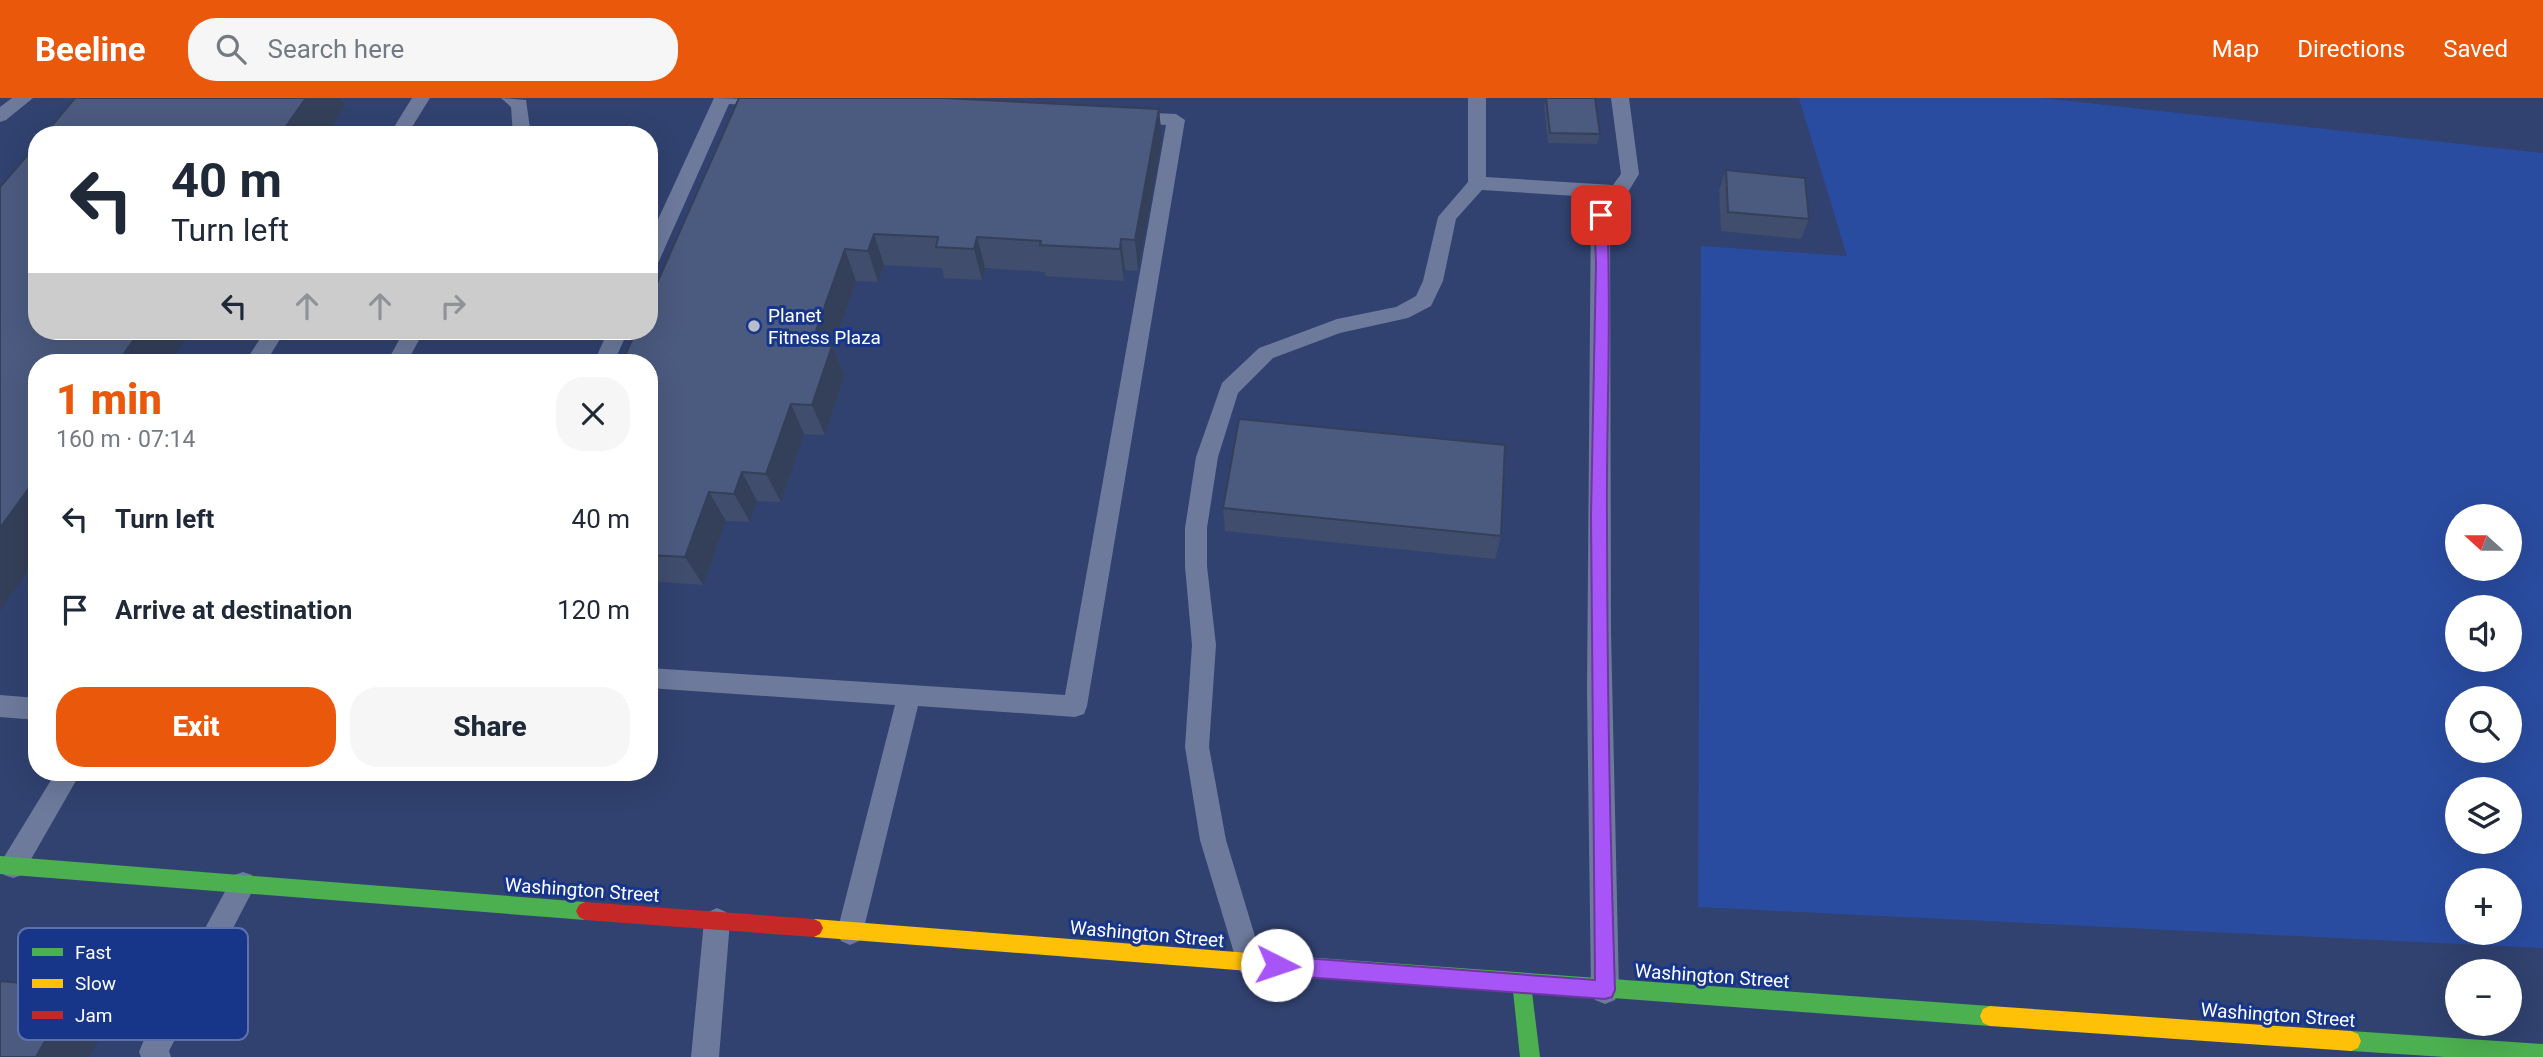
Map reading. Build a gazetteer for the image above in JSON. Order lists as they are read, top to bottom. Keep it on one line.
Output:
{"streets":{"main road":["Washington Street"]},"places":["Planet Fitness Plaza"],"legend":["Fast","Slow","Jam"],"north":"left","page":{"header":"Beeline","search":"Search here","nav":["Map","Directions","Saved"],"turn":["40 m","Turn left"],"heading":["1 min","160 m · 07:14"],"list":[{"name":"Turn left","value":"40 m"},{"name":"Arrive at destination","value":"120 m"}],"map_buttons":["+","−"],"buttons":["Exit","Share"]}}
